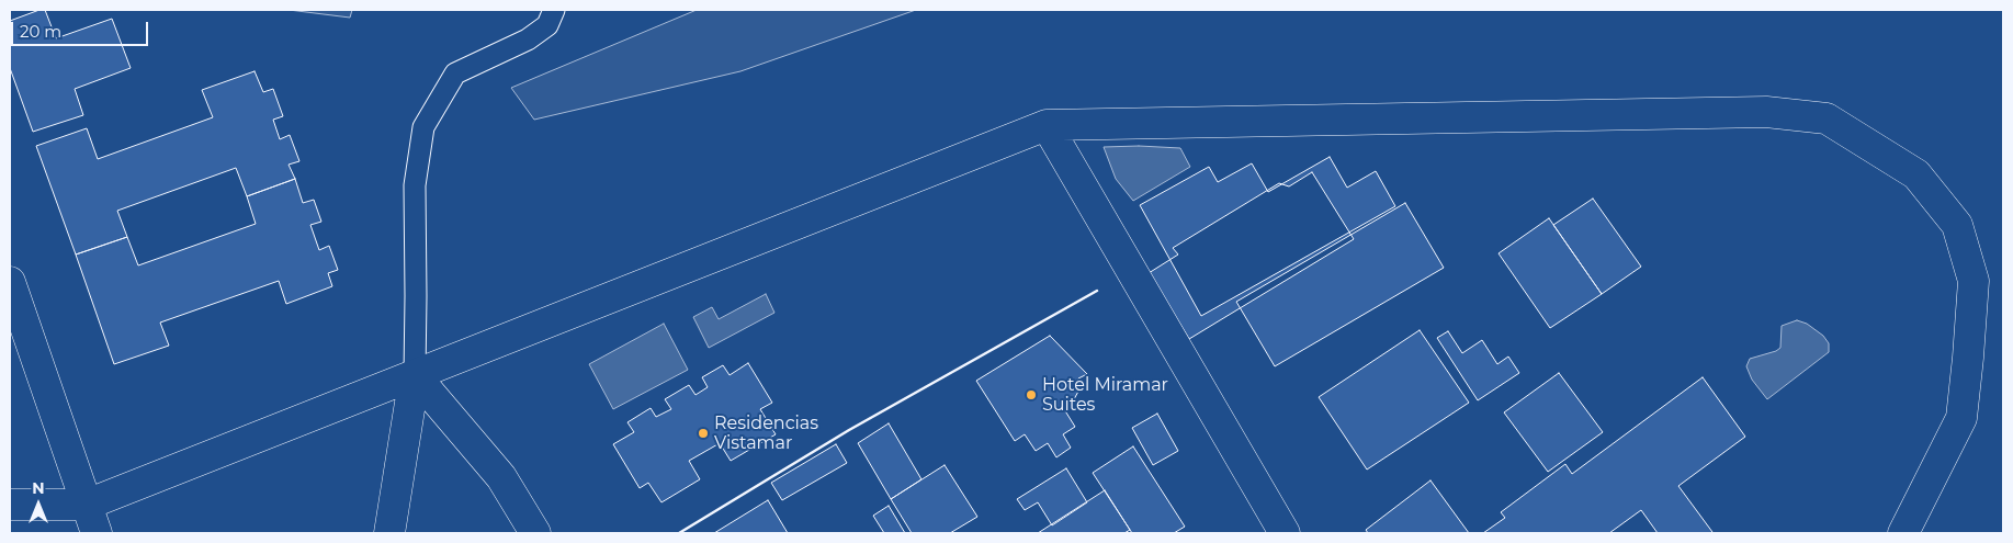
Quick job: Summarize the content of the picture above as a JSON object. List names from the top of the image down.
{
  "places": ["Hotel Miramar Suites", "Residencias Vistamar"],
  "scale_bar": "20 m",
  "north": "top"
}
